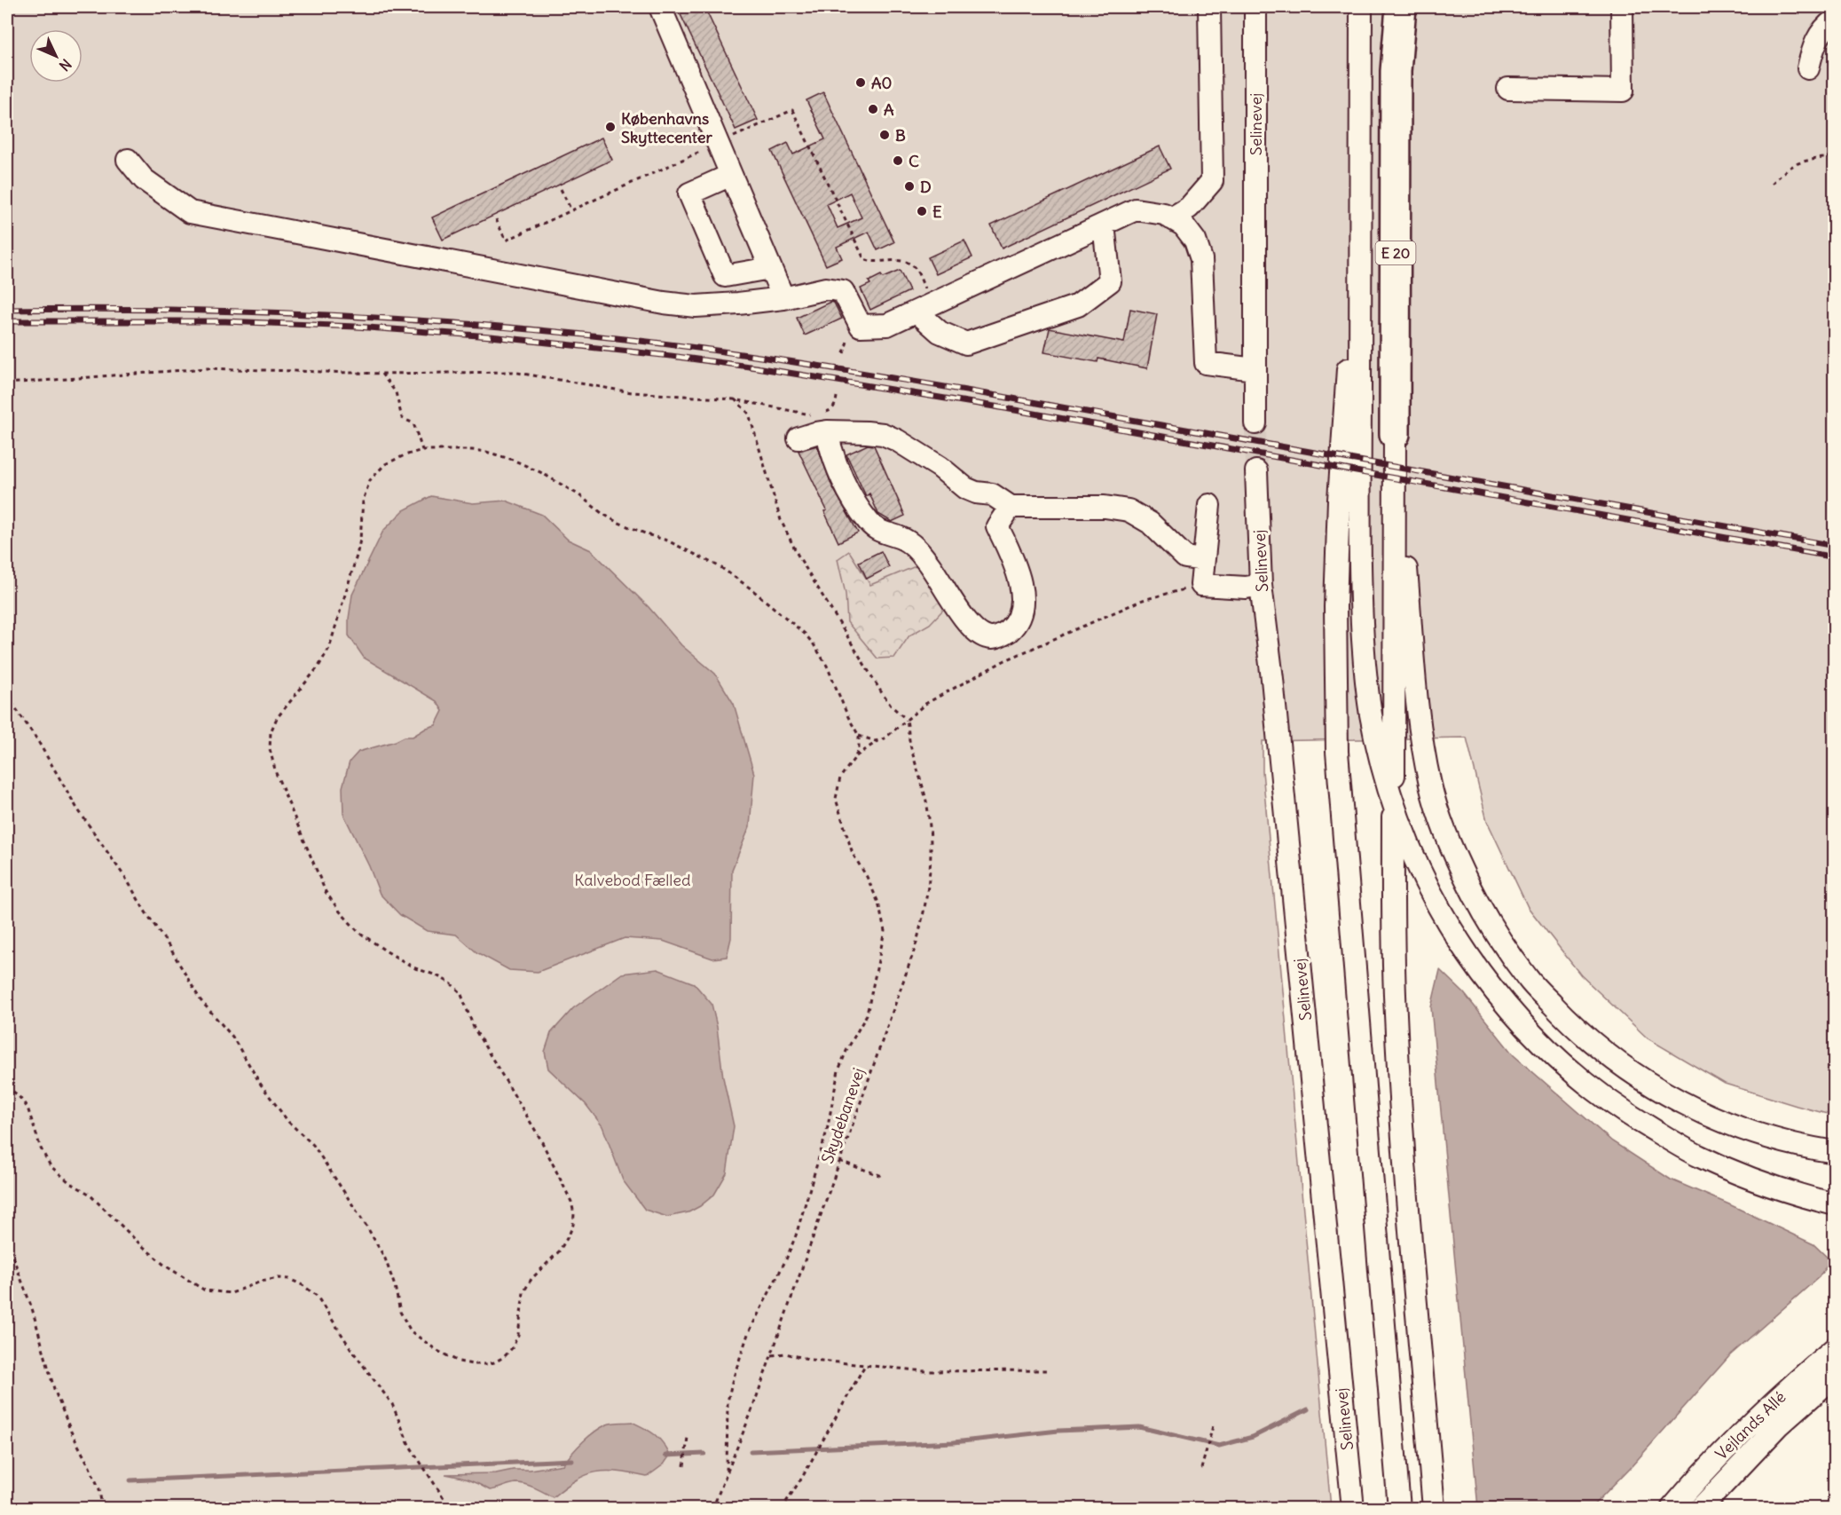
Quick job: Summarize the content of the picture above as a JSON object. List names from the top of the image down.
{
  "streets": {
    "highway": ["E 20"],
    "street": ["Selinevej", "Vejlands Allé"],
    "path": ["Skydebanevej"]
  },
  "parks": ["Kalvebod Fælled"],
  "places": [
    "A0",
    "A",
    "Københavns Skyttecenter",
    "B",
    "C",
    "D",
    "E"
  ],
  "north": "bottom right"
}
